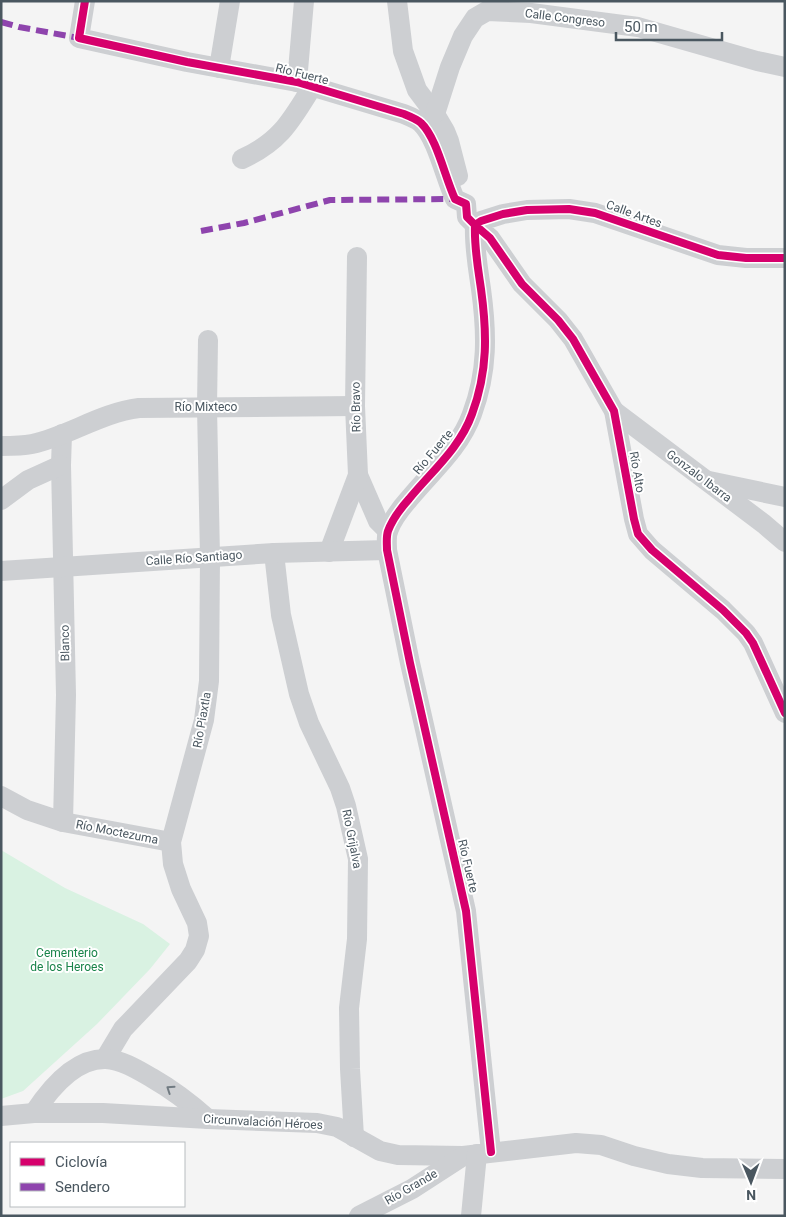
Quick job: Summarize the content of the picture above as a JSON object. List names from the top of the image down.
{
  "streets": {
    "street": [
      "Calle Congreso",
      "Río Fuerte",
      "Calle Artes",
      "Río Mixteco",
      "Río Bravo",
      "Río Alto",
      "Gonzalo Ibarra",
      "Calle Río Santiago",
      "Blanco",
      "Río Piaxtla",
      "Río Moctezuma",
      "Río Grijalva",
      "Circunvalación Héroes",
      "Río Grande"
    ]
  },
  "crossings": [
    ["Río Fuerte", "Calle Artes"],
    ["Río Fuerte", "Río Alto"],
    ["Río Fuerte", "Calle Río Santiago"],
    ["Río Fuerte", "Circunvalación Héroes"],
    ["Río Fuerte", "Río Grande"],
    ["Calle Artes", "Río Alto"],
    ["Río Mixteco", "Río Bravo"],
    ["Río Mixteco", "Blanco"],
    ["Río Mixteco", "Río Piaxtla"],
    ["Río Bravo", "Calle Río Santiago"],
    ["Río Alto", "Gonzalo Ibarra"],
    ["Calle Río Santiago", "Blanco"],
    ["Calle Río Santiago", "Río Piaxtla"],
    ["Calle Río Santiago", "Río Grijalva"],
    ["Blanco", "Río Moctezuma"],
    ["Río Piaxtla", "Río Moctezuma"],
    ["Río Grijalva", "Circunvalación Héroes"],
    ["Circunvalación Héroes", "Río Grande"]
  ],
  "parks": ["Cementerio de los Heroes"],
  "legend": ["Ciclovía", "Sendero"],
  "scale_bar": "50 m",
  "north": "bottom"
}
